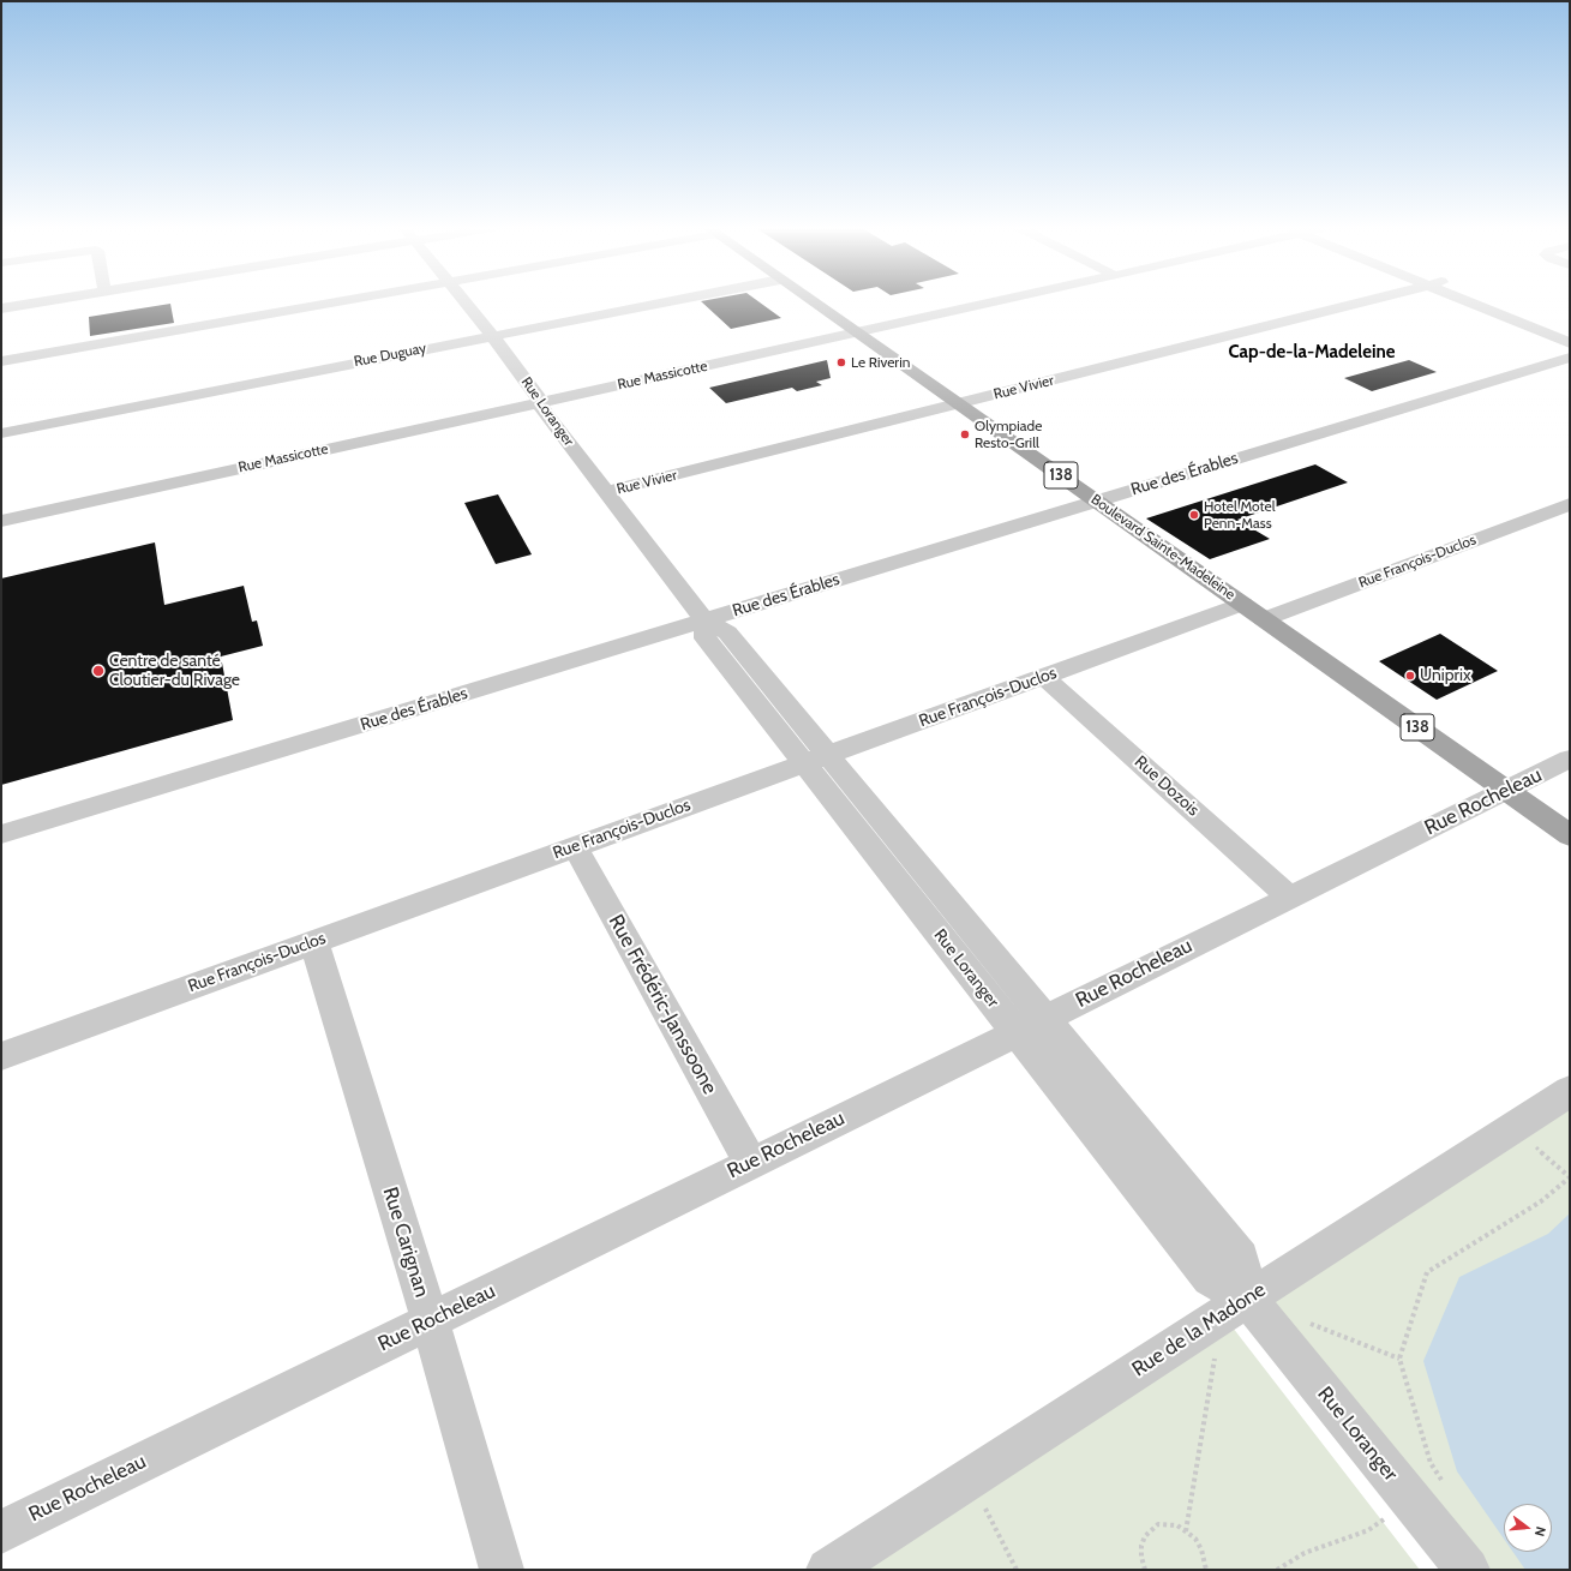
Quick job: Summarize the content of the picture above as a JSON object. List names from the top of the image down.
{
  "streets": {
    "main road": ["138", "Boulevard Sainte-Madeleine"],
    "street": [
      "Rue Duguay",
      "Rue Massicotte",
      "Rue Vivier",
      "Rue Loranger",
      "Rue des Érables",
      "Rue François-Duclos",
      "Rue Dozois",
      "Rue Rocheleau",
      "Rue Frédéric-Janssoone",
      "Rue Carignan",
      "Rue de la Madone"
    ]
  },
  "crossings": [
    ["Rue Duguay", "Rue Loranger"],
    ["Rue Massicotte", "Rue Loranger"],
    ["Rue Massicotte", "Boulevard Sainte-Madeleine"],
    ["Rue Vivier", "Rue Loranger"],
    ["Rue Vivier", "Boulevard Sainte-Madeleine"],
    ["Rue Loranger", "Rue des Érables"],
    ["Rue Loranger", "Rue François-Duclos"],
    ["Rue Loranger", "Rue Rocheleau"],
    ["Rue Loranger", "Rue de la Madone"],
    ["Rue des Érables", "Boulevard Sainte-Madeleine"],
    ["Boulevard Sainte-Madeleine", "Rue François-Duclos"],
    ["Boulevard Sainte-Madeleine", "Rue Rocheleau"],
    ["Rue François-Duclos", "Rue Dozois"],
    ["Rue François-Duclos", "Rue Frédéric-Janssoone"],
    ["Rue François-Duclos", "Rue Carignan"],
    ["Rue Dozois", "Rue Rocheleau"],
    ["Rue Rocheleau", "Rue Frédéric-Janssoone"],
    ["Rue Rocheleau", "Rue Carignan"]
  ],
  "districts": ["Cap-de-la-Madeleine"],
  "places": [
    "Le Riverin",
    "Olympiade Resto-Grill",
    "Hotel Motel Penn-Mass",
    "Centre de santé Cloutier-du Rivage",
    "Uniprix"
  ],
  "north": "right"
}
